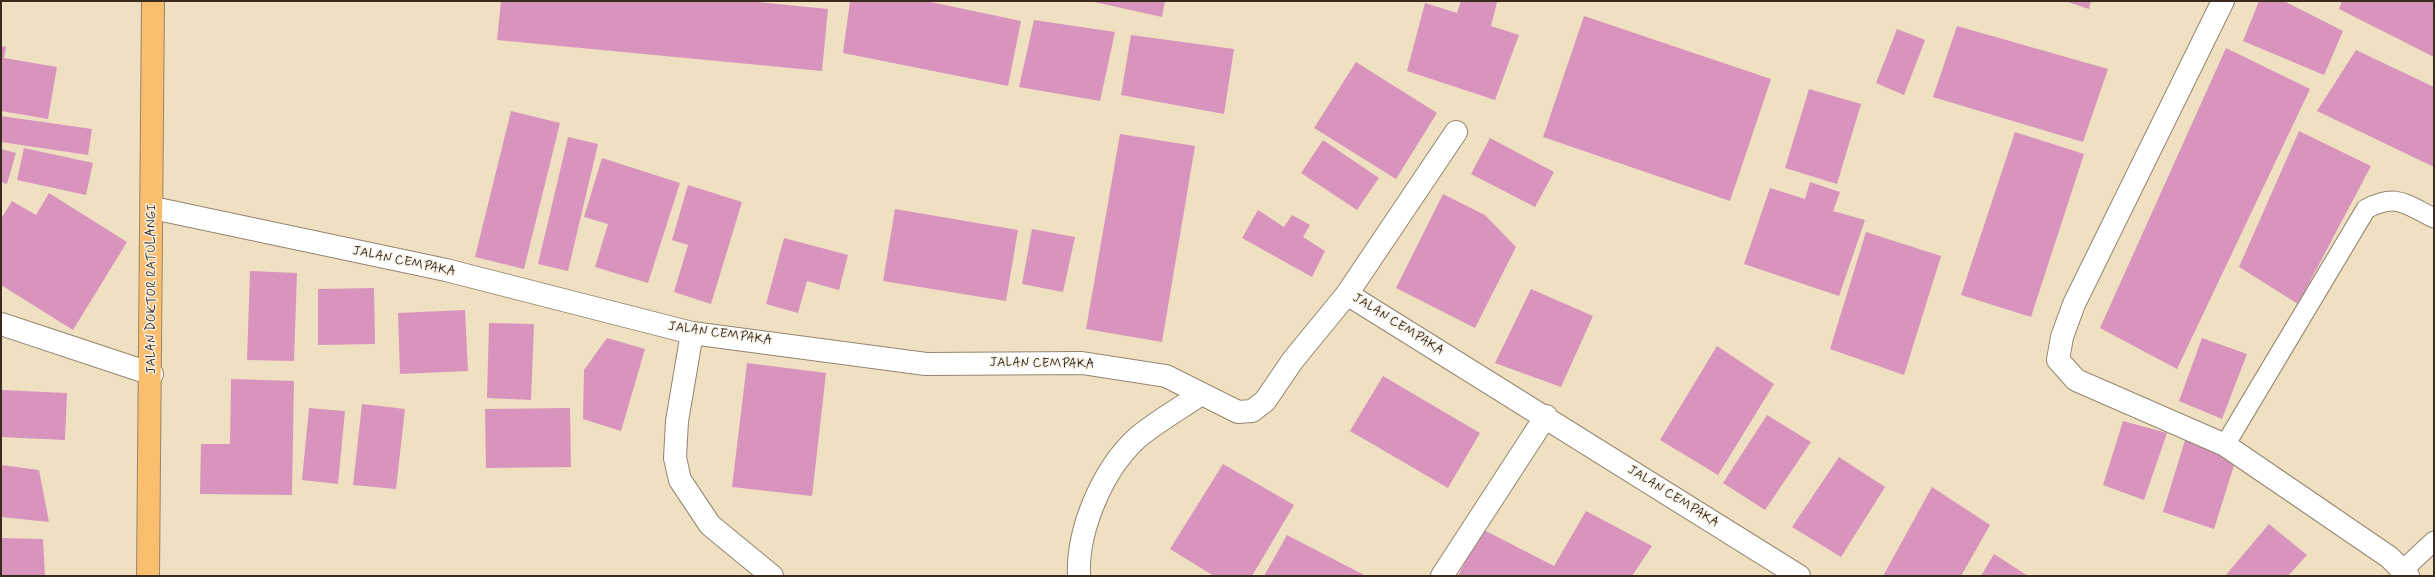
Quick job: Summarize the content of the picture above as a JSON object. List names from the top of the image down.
{
  "streets": {
    "highway": ["JALAN DOKTOR RATULANGI"],
    "street": ["JALAN CEMPAKA"]
  },
  "crossings": [
    ["JALAN CEMPAKA", "JALAN DOKTOR RATULANGI"]
  ]
}
